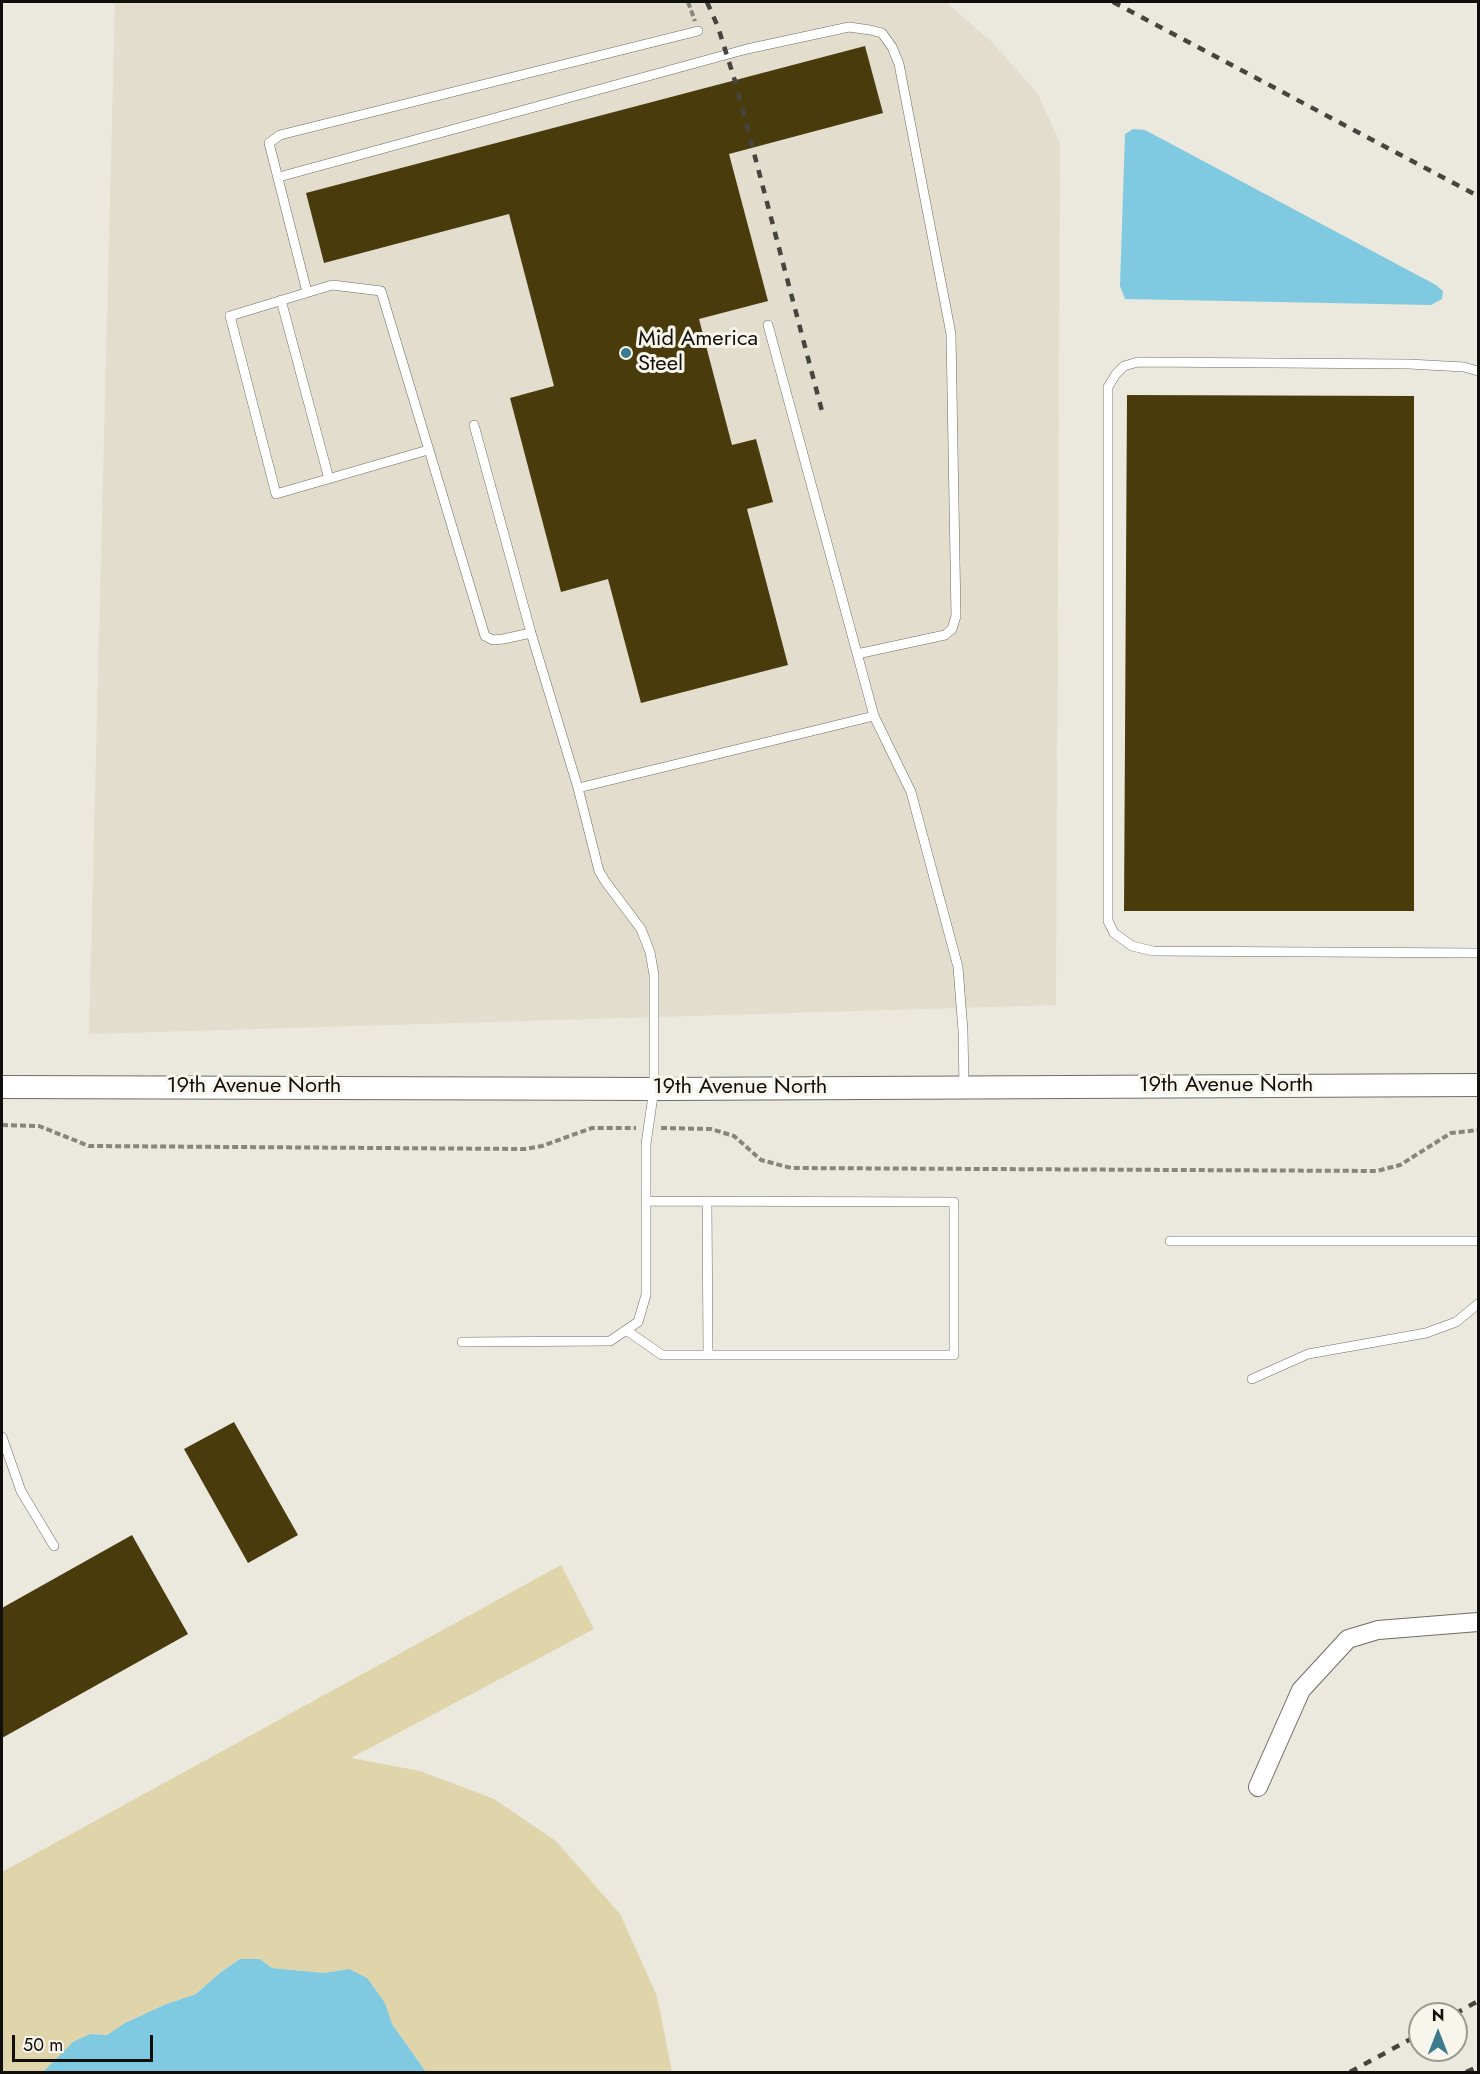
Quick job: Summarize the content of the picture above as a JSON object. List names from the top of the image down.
{
  "streets": {
    "street": ["19th Avenue North"]
  },
  "places": ["Mid America Steel"],
  "scale_bar": "50 m",
  "north": "top"
}
